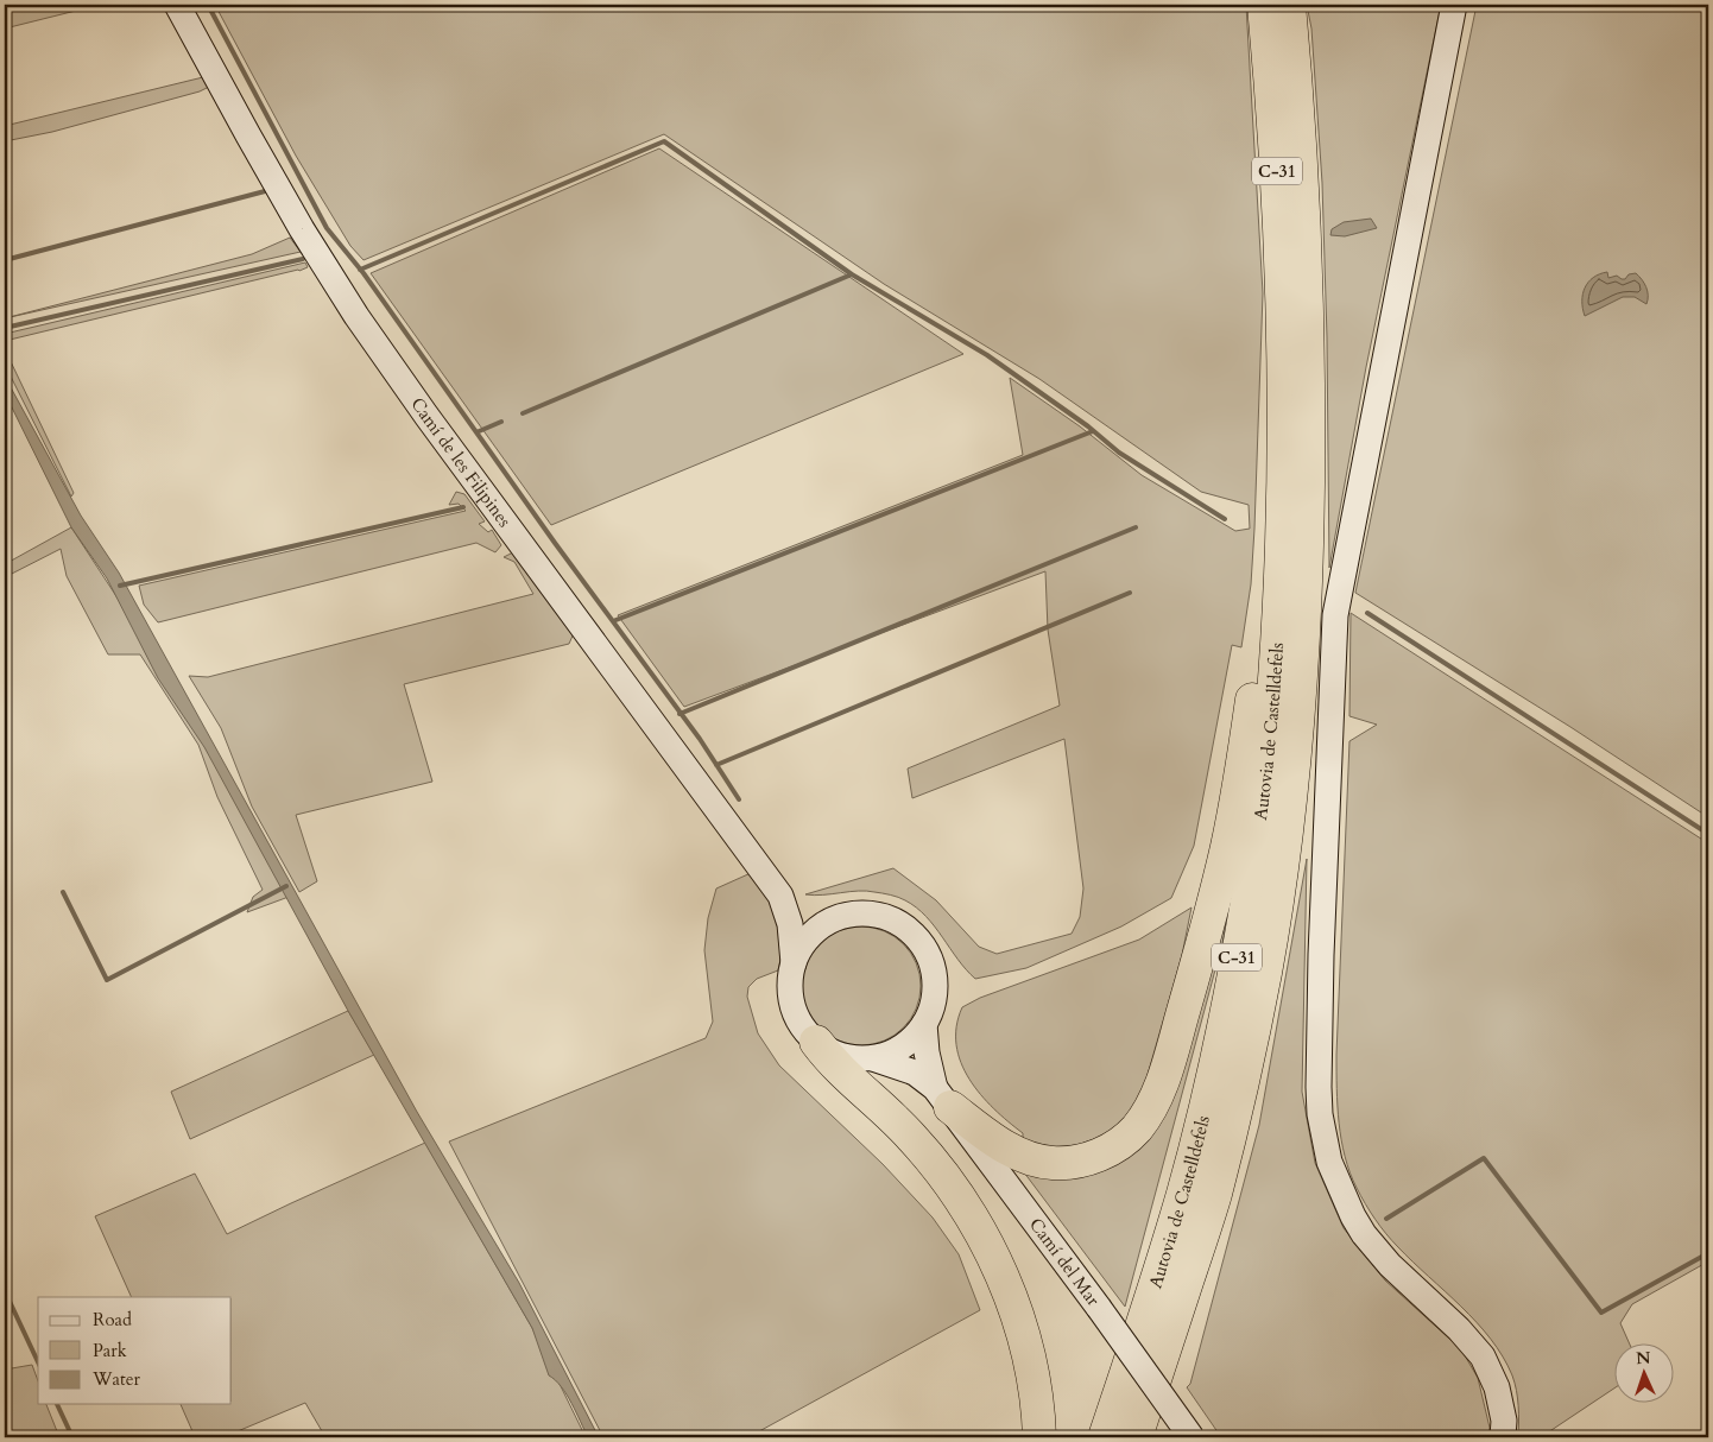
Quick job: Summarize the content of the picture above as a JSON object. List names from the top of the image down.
{
  "streets": {
    "highway": ["C-31", "Autovia de Castelldefels"],
    "main road": ["Camí de les Filipines", "Camí del Mar"]
  },
  "legend": ["Road", "Park", "Water"],
  "north": "top"
}
